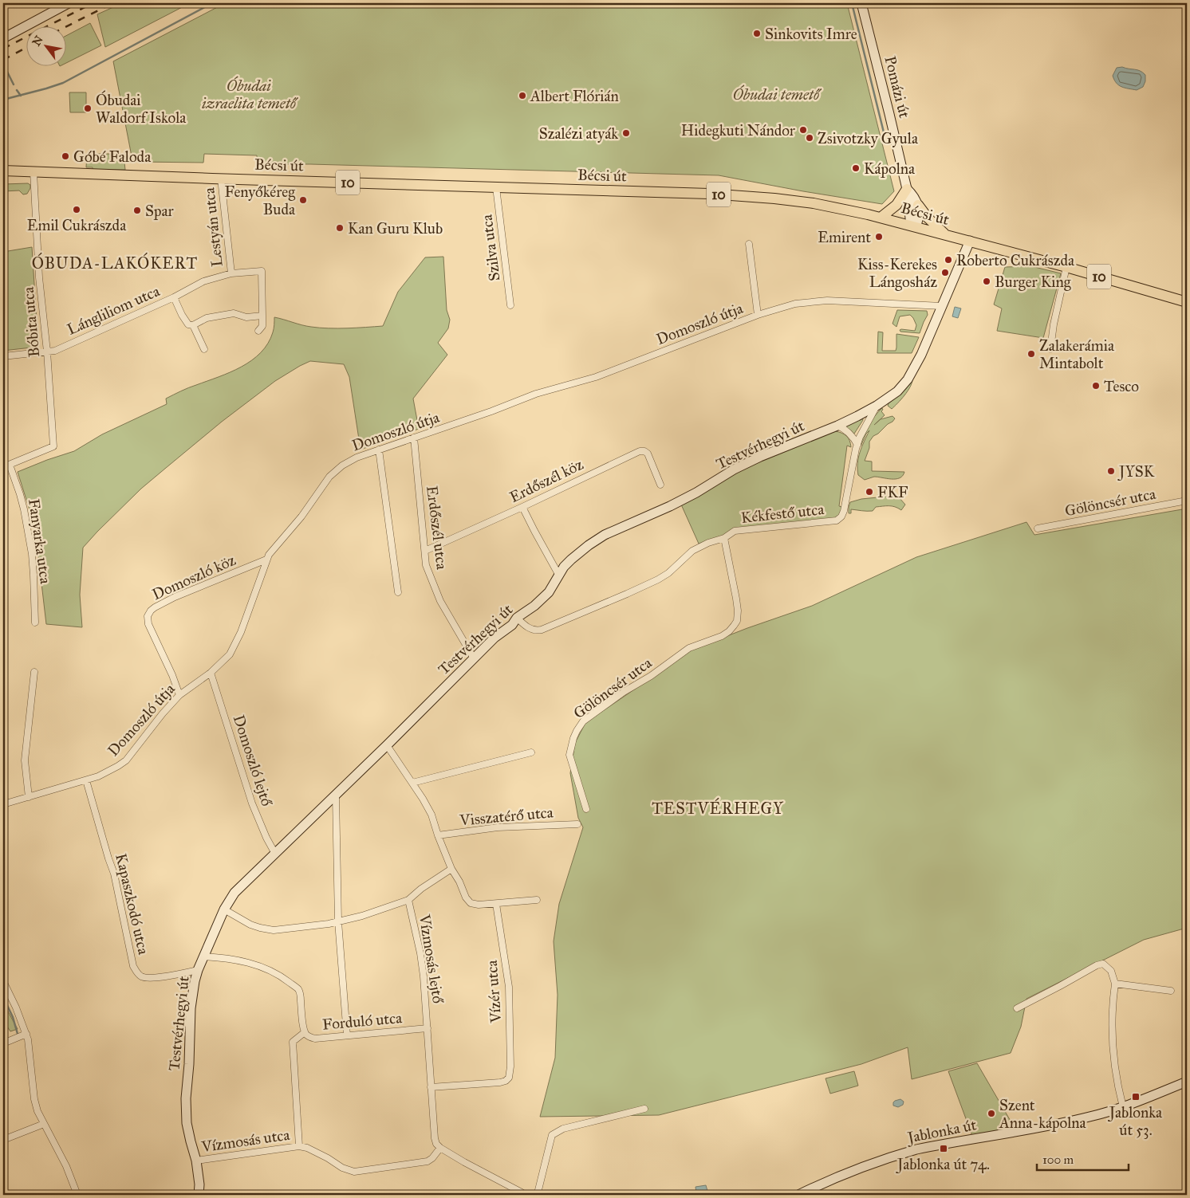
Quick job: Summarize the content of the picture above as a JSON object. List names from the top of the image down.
{
  "streets": {
    "main road": ["Bécsi út", "10"],
    "street": [
      "Pomázi út",
      "Lestyán utca",
      "Szilva utca",
      "Lángliliom utca",
      "Bóbita utca",
      "Domoszló útja",
      "Testvérhegyi út",
      "Erdőszél köz",
      "Gölöncsér utca",
      "Kékfestő utca",
      "Erdőszél utca",
      "Fanyarka utca",
      "Domoszló köz",
      "Domoszló lejtő",
      "Visszatérő utca",
      "Kapaszkodó utca",
      "Vízmosás lejtő",
      "Vízér utca",
      "Forduló utca",
      "Jablonka út",
      "Vízmosás utca"
    ]
  },
  "crossings": [
    ["Pomázi út", "Bécsi út"],
    ["Bécsi út", "Lestyán utca"],
    ["Bécsi út", "Szilva utca"],
    ["Bécsi út", "Bóbita utca"],
    ["Bécsi út", "Testvérhegyi út"],
    ["Lestyán utca", "Lángliliom utca"],
    ["Lángliliom utca", "Bóbita utca"],
    ["Bóbita utca", "Fanyarka utca"],
    ["Domoszló útja", "Testvérhegyi út"],
    ["Domoszló útja", "Erdőszél utca"],
    ["Domoszló útja", "Domoszló köz"],
    ["Domoszló útja", "Domoszló lejtő"],
    ["Domoszló útja", "Kapaszkodó utca"],
    ["Testvérhegyi út", "Kékfestő utca"],
    ["Testvérhegyi út", "Erdőszél utca"],
    ["Testvérhegyi út", "Domoszló lejtő"],
    ["Testvérhegyi út", "Kapaszkodó utca"],
    ["Testvérhegyi út", "Vízmosás lejtő"],
    ["Testvérhegyi út", "Forduló utca"],
    ["Testvérhegyi út", "Vízmosás utca"],
    ["Erdőszél köz", "Erdőszél utca"],
    ["Gölöncsér utca", "Kékfestő utca"],
    ["Vízmosás lejtő", "Vízér utca"],
    ["Vízmosás lejtő", "Forduló utca"],
    ["Vízmosás lejtő", "Vízmosás utca"],
    ["Forduló utca", "Vízmosás utca"]
  ],
  "districts": ["ÓBUDA-LAKÓKERT", "TESTVÉRHEGY"],
  "parks": ["Óbudai izraelita temető", "Óbudai temető"],
  "places": {
    "other": [
      "Sinkovits Imre",
      "Albert Flórián",
      "Óbudai Waldorf Iskola",
      "Hidegkuti Nándor",
      "Szalézi atyák",
      "Zsivotzky Gyula",
      "Góbé Faloda",
      "Kápolna",
      "Fenyőkéreg Buda",
      "Emil Cukrászda",
      "Spar",
      "Kan Guru Klub",
      "Emirent",
      "Roberto Cukrászda",
      "Kiss-Kerekes Lángosház",
      "Burger King",
      "Zalakerámia Mintabolt",
      "Tesco",
      "JYSK",
      "FKF",
      "Szent Anna-kápolna"
    ],
    "transit": ["Jablonka út 53.", "Jablonka út 74."]
  },
  "scale_bar": "100 m",
  "north": "top left"
}
